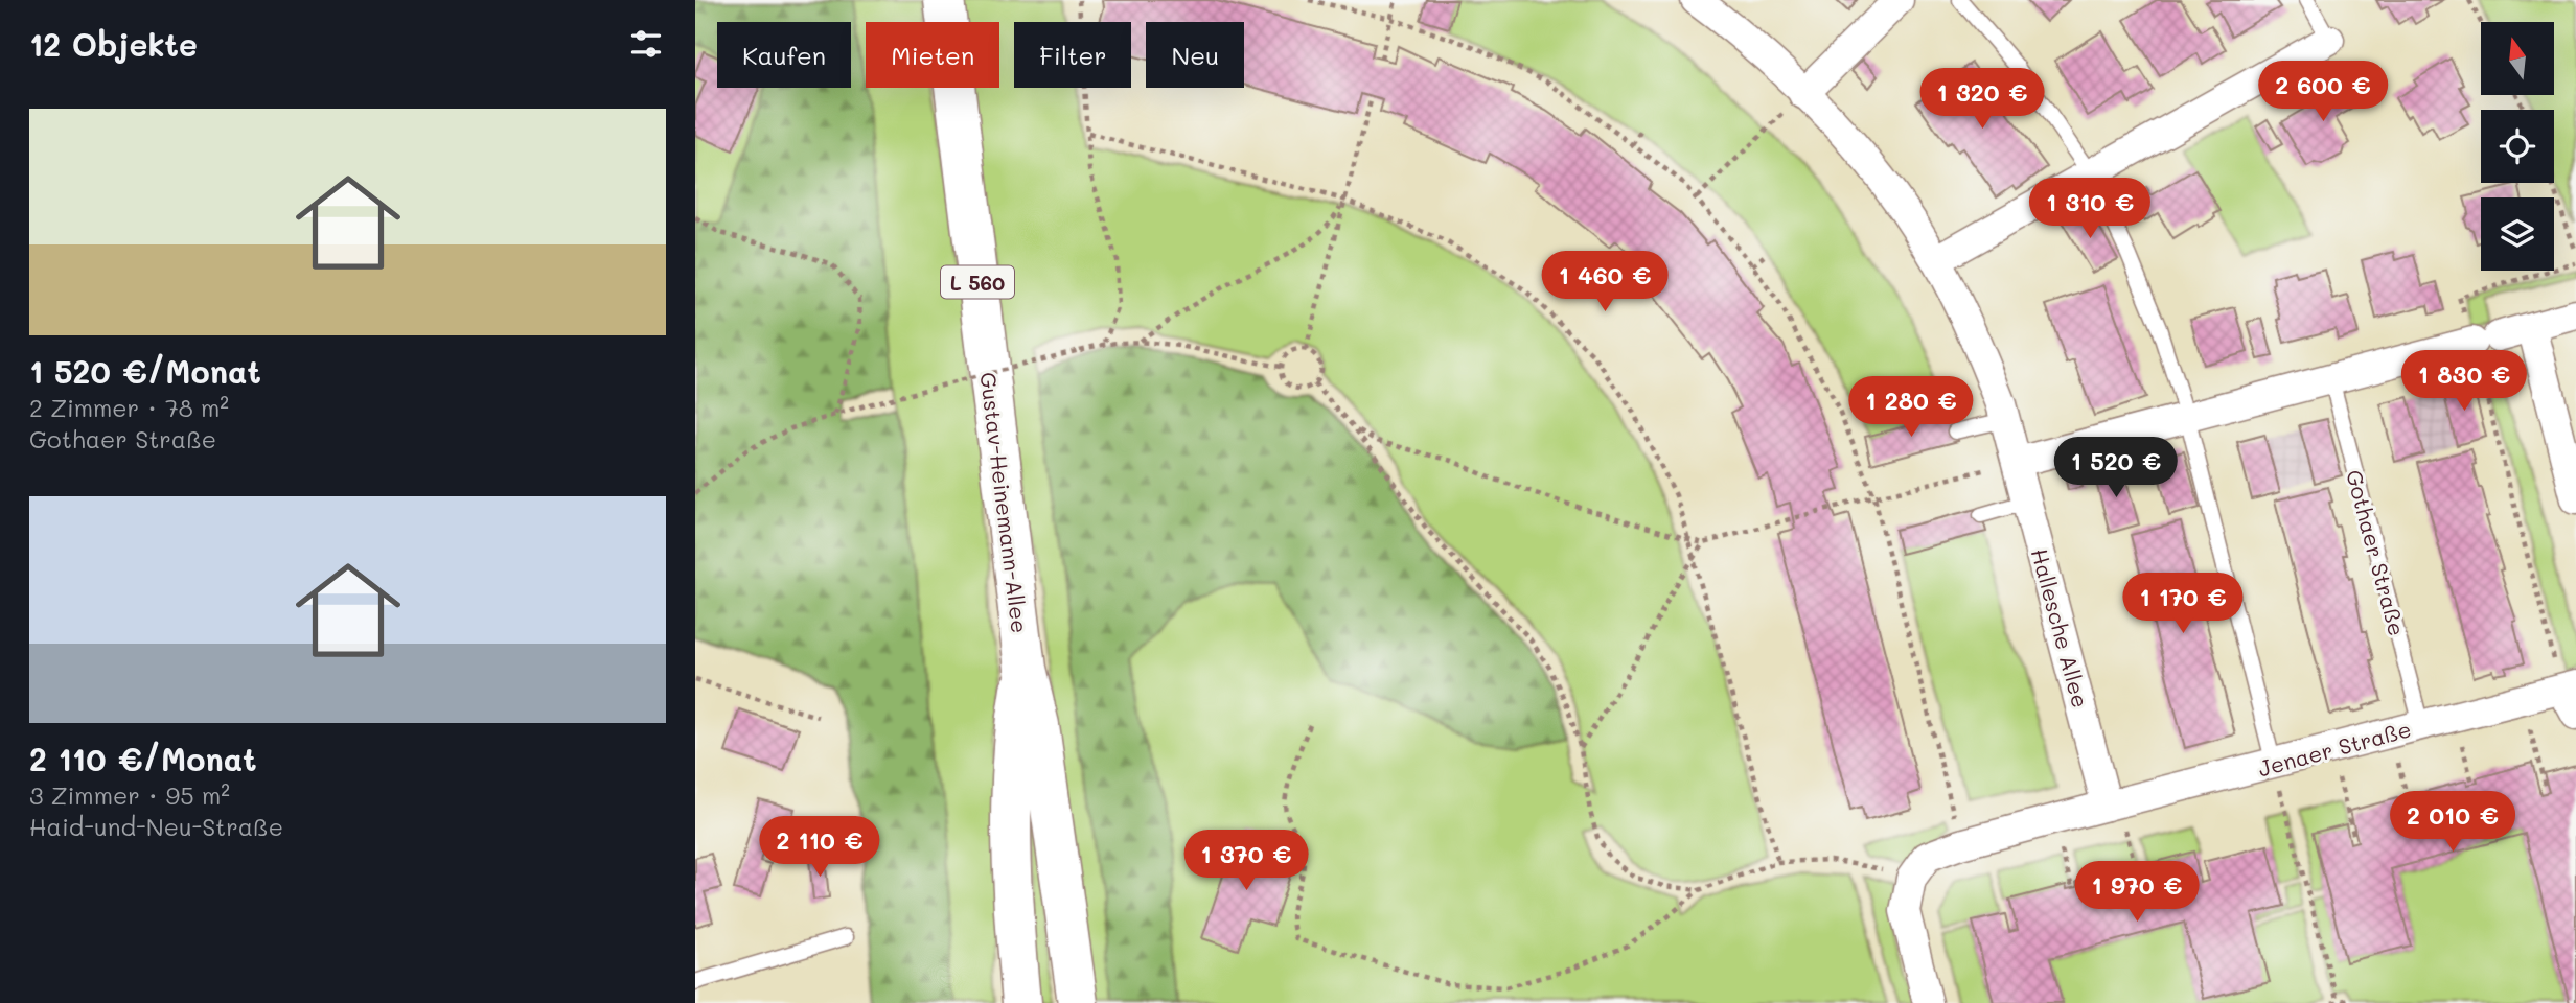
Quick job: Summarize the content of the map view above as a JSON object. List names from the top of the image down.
{
  "streets": {
    "main road": ["L 560", "Gustav-Heinemann-Allee"],
    "street": ["Hallesche Allee", "Jenaer Straße"],
    "lane": ["Gothaer Straße"]
  },
  "crossings": [
    ["L 560", "Gustav-Heinemann-Allee"],
    ["Gothaer Straße", "Jenaer Straße"],
    ["Hallesche Allee", "Jenaer Straße"]
  ],
  "north": "top",
  "page": {
    "heading": "12 Objekte",
    "chip": [
      "Kaufen",
      "Mieten",
      "Filter",
      "Neu"
    ],
    "price": [
      "2 600 €",
      "1 320 €",
      "1 310 €",
      "1 460 €",
      "1 830 €",
      "1 280 €",
      "1 520 €",
      "1 170 €",
      "2 010 €",
      "2 110 €",
      "1 370 €",
      "1 970 €"
    ],
    "list": [
      {
        "name": "1 520 €/Monat",
        "note": "2 Zimmer · 78 m² · Gothaer Straße"
      },
      {
        "name": "2 110 €/Monat",
        "note": "3 Zimmer · 95 m² · Haid-und-Neu-Straße"
      }
    ]
  }
}
